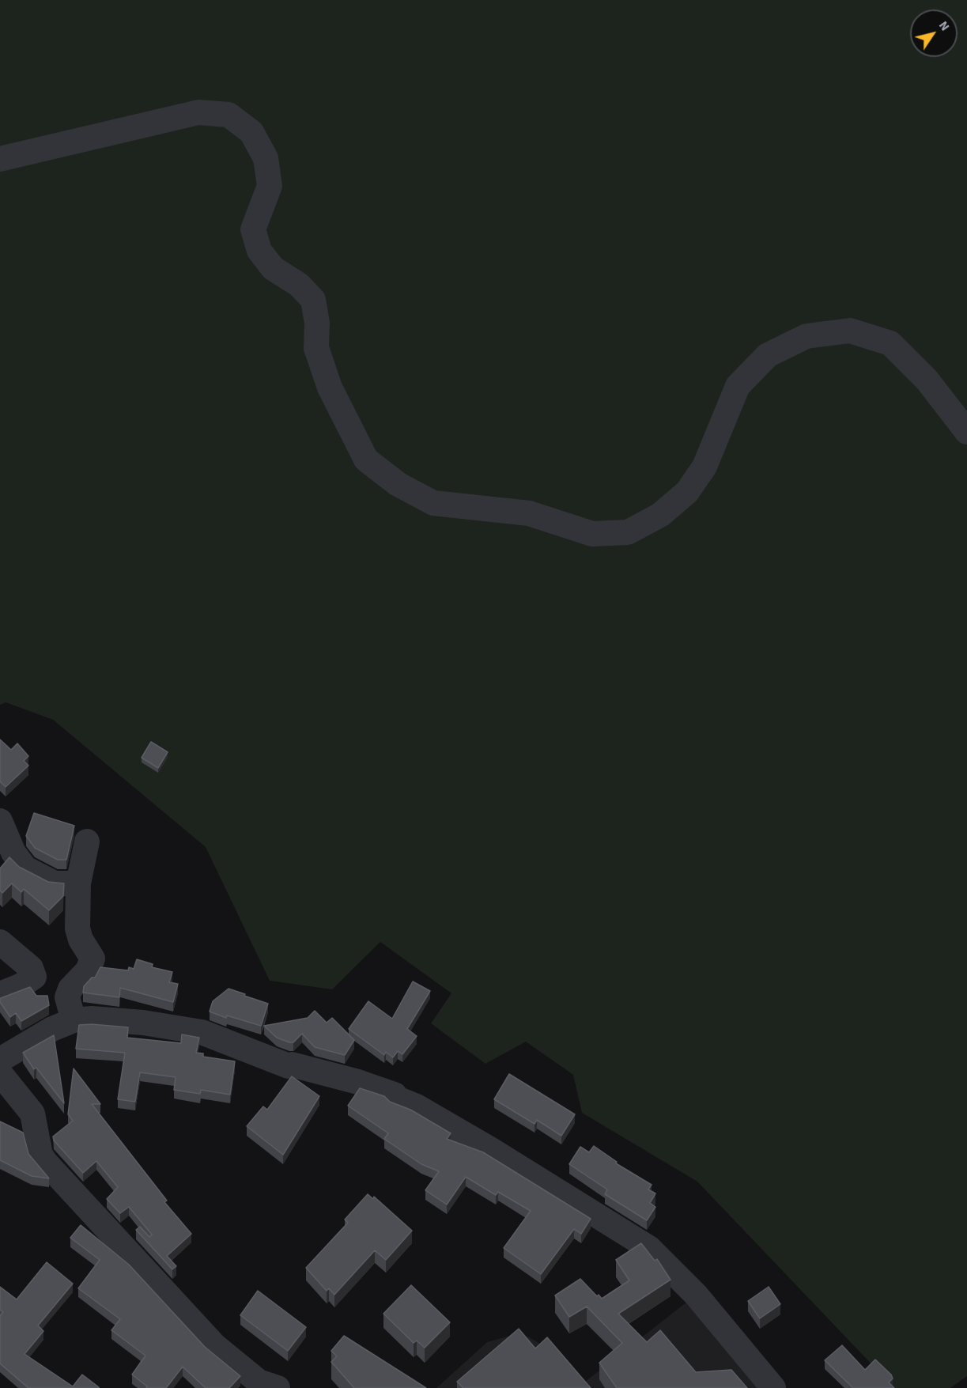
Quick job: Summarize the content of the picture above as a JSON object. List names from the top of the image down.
{
  "north": "top right"
}
